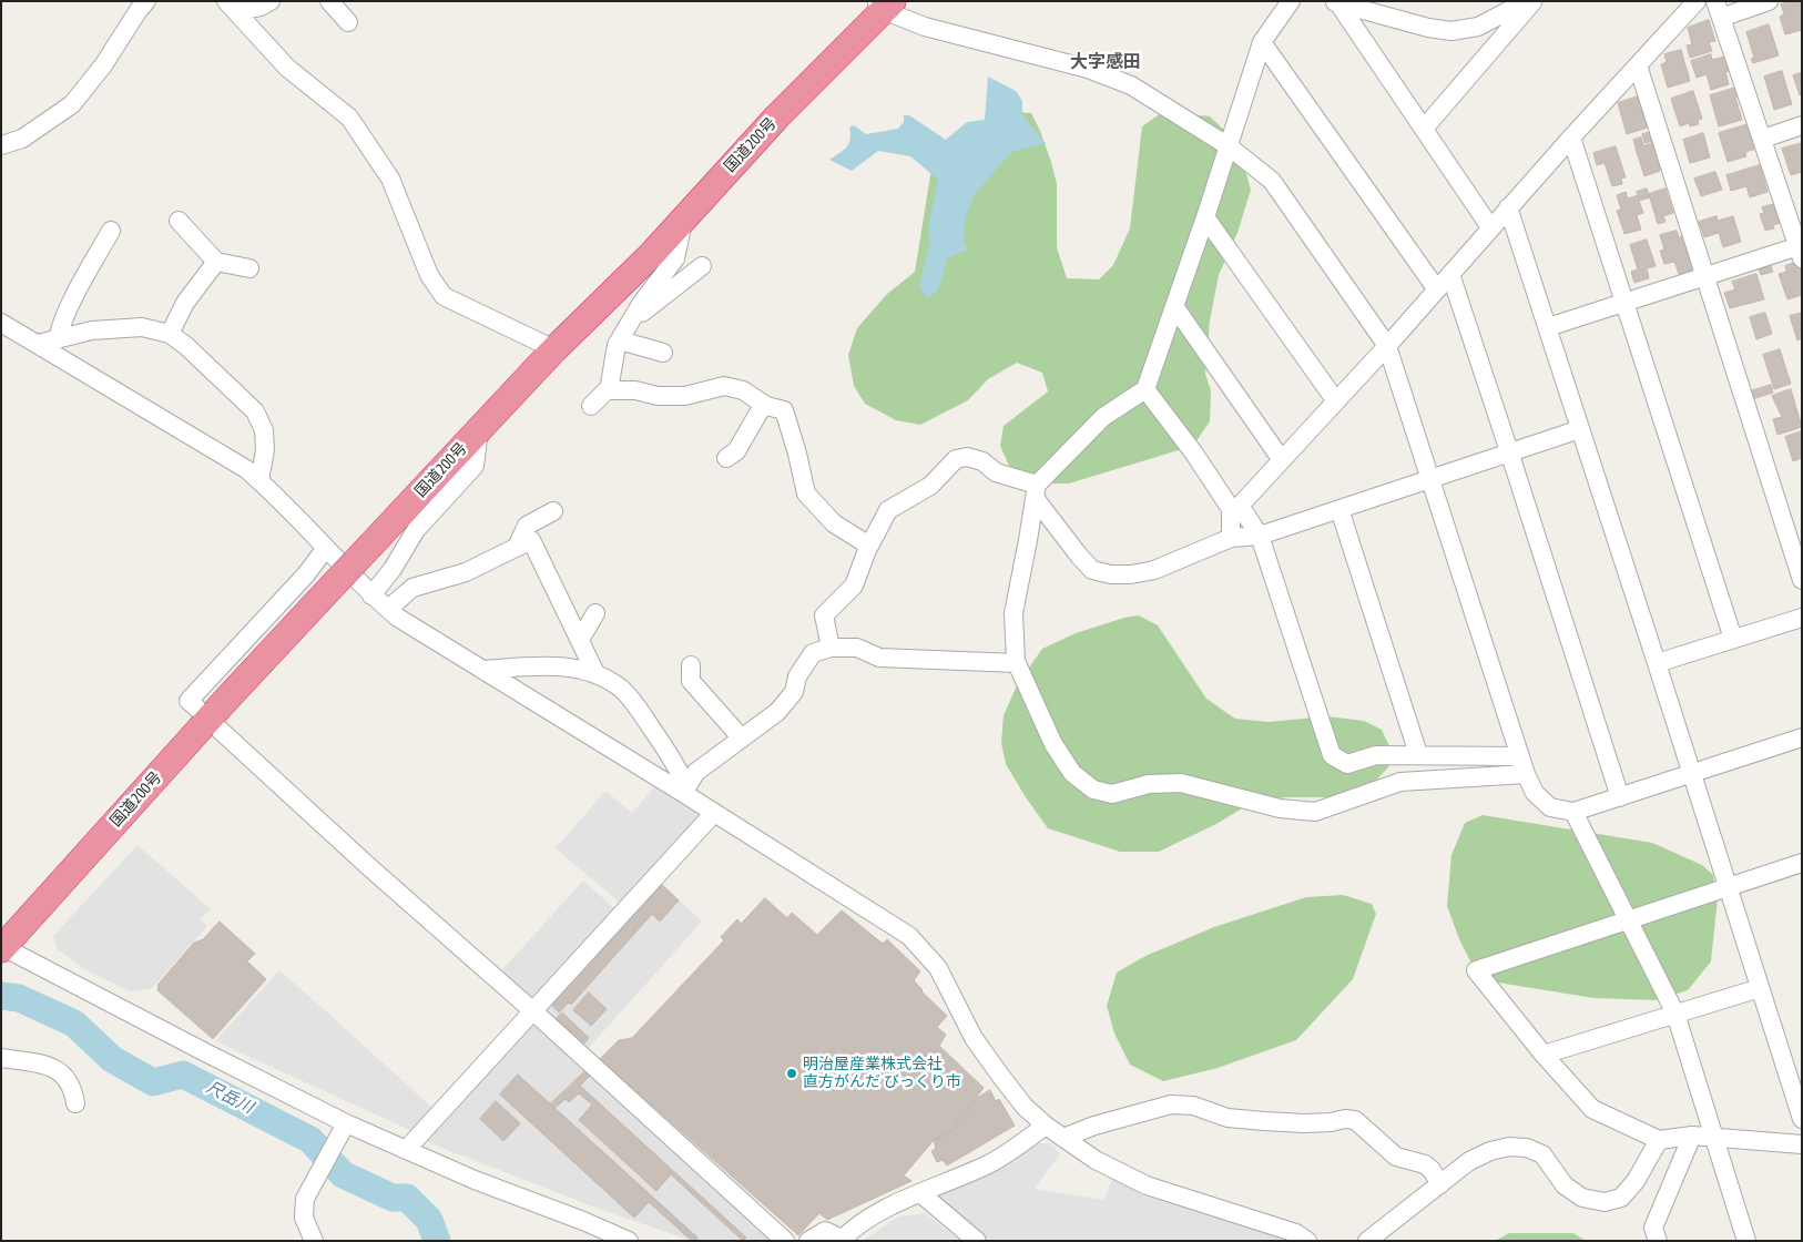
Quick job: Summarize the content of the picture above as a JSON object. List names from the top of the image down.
{
  "streets": {
    "highway": ["国道200号"]
  },
  "districts": ["大字感田"],
  "water": ["尺岳川"],
  "places": ["明治屋産業株式会社 直方がんだ びっくり市"]
}
